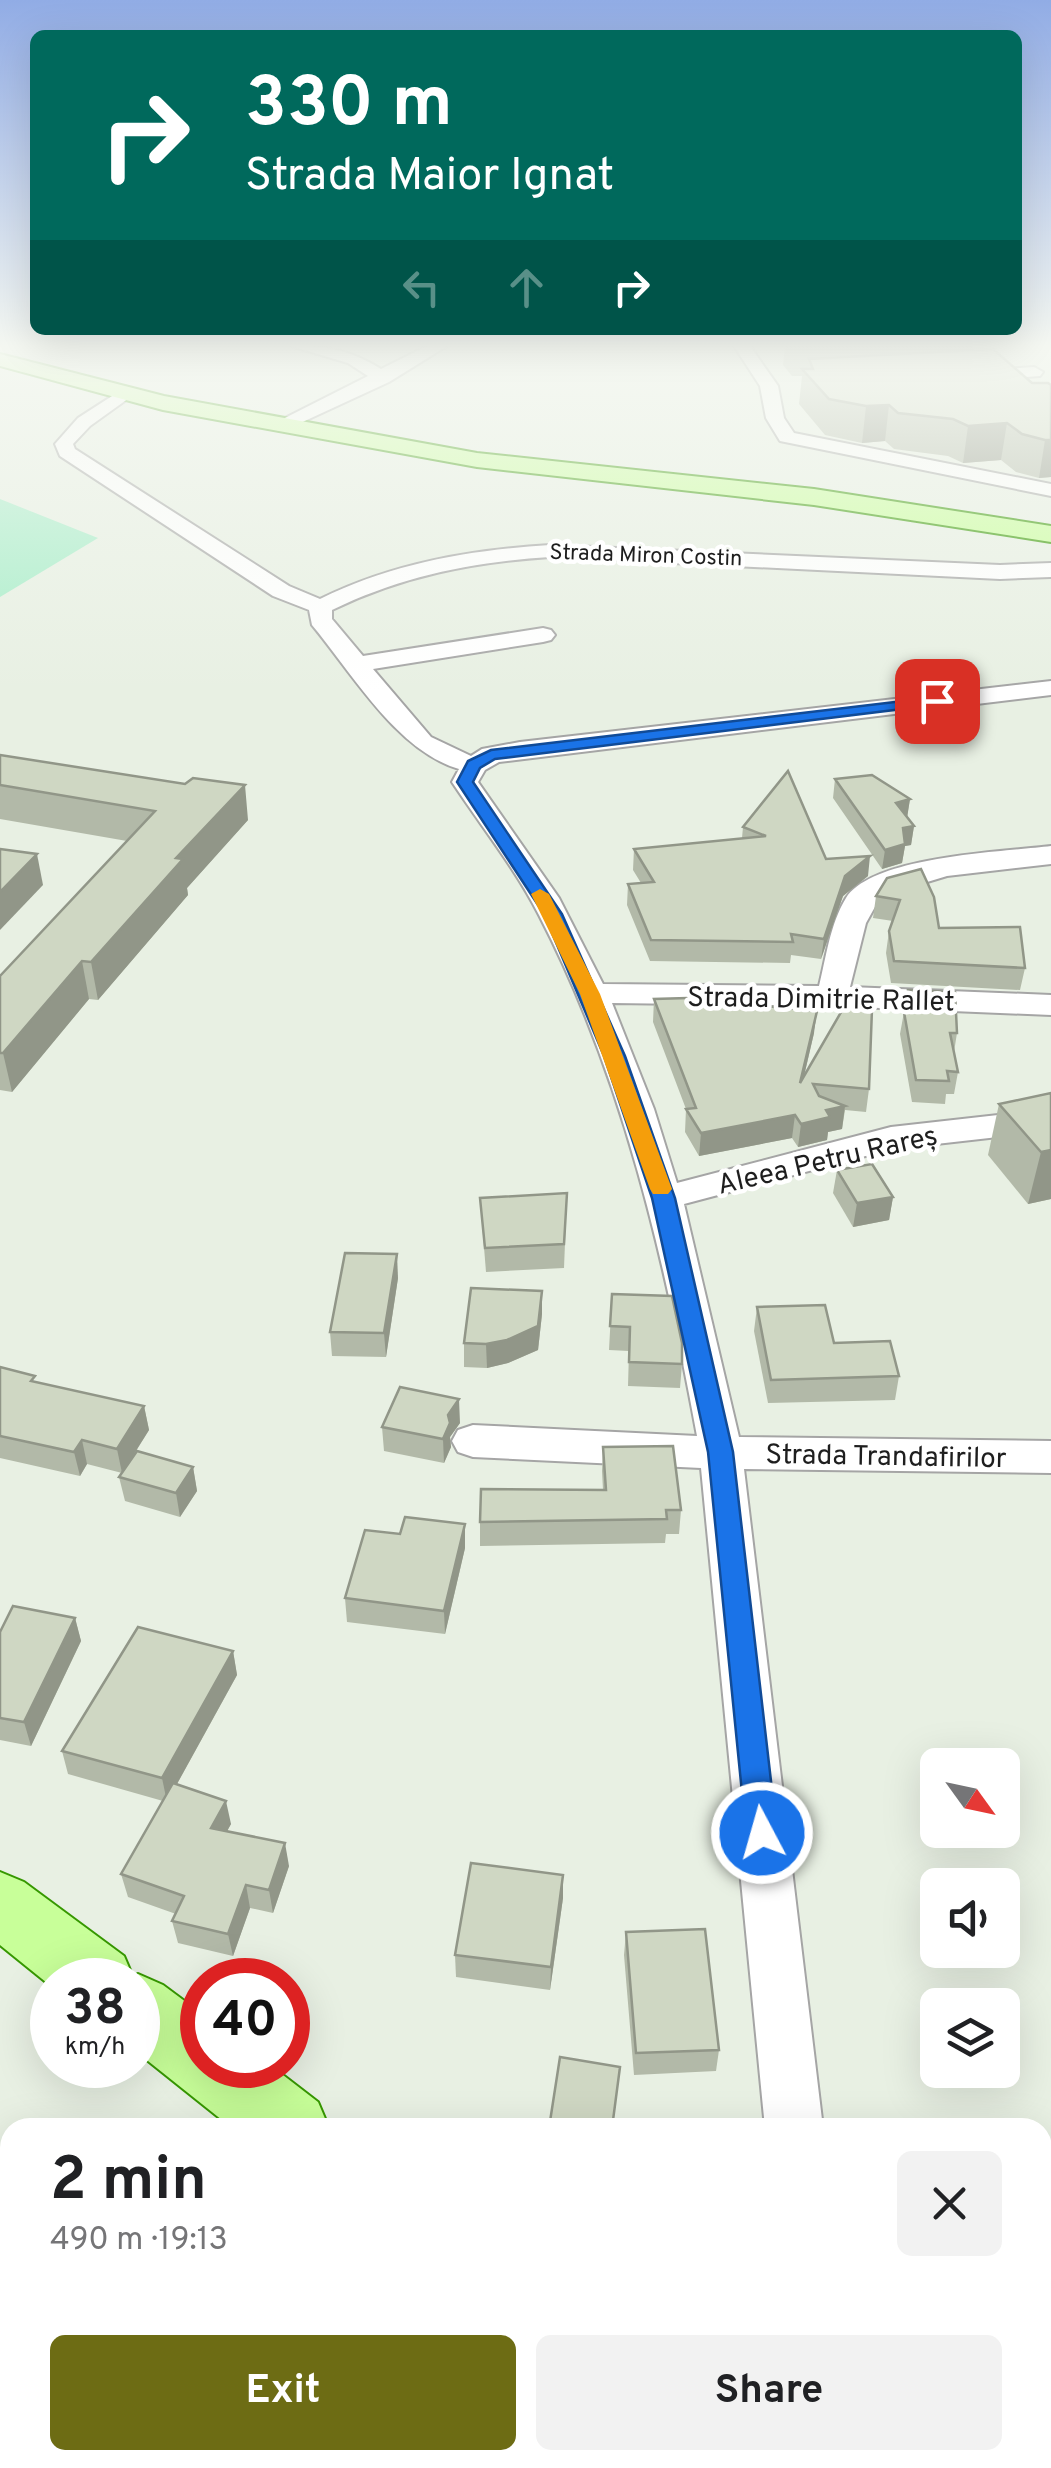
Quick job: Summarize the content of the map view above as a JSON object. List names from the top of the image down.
{
  "streets": {
    "street": [
      "Strada Miron Costin",
      "Strada Dimitrie Rallet",
      "Aleea Petru Rareș",
      "Strada Trandafirilor"
    ]
  },
  "north": "bottom right",
  "page": {
    "turn": ["330 m", "Strada Maior Ignat"],
    "speed": "38 km/h",
    "limit": "40",
    "heading": ["2 min", "490 m · 19:13"],
    "buttons": ["Exit", "Share"]
  }
}
